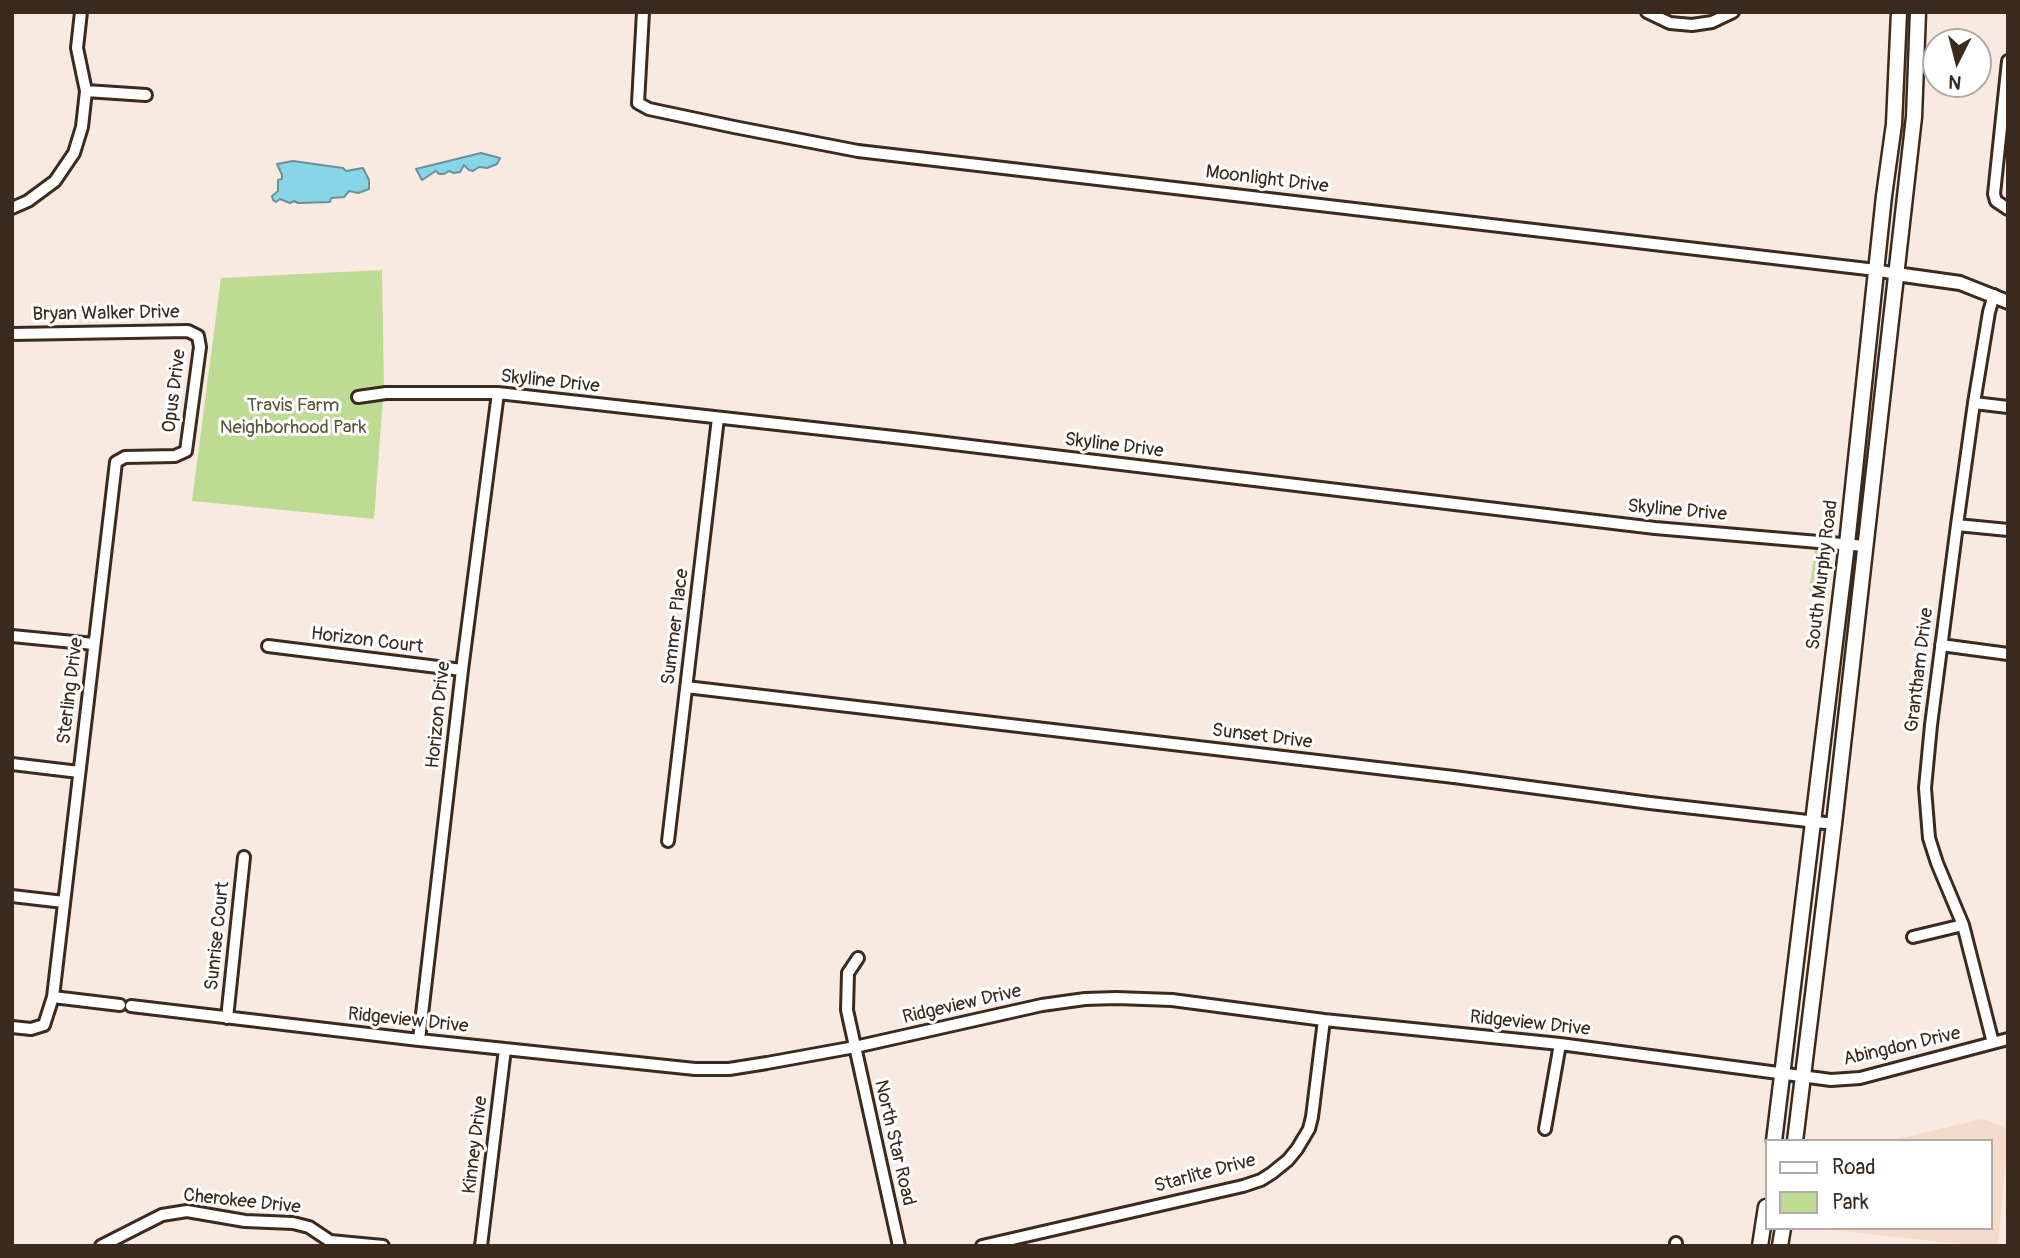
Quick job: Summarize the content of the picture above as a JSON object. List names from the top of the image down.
{
  "streets": {
    "main road": ["South Murphy Road"],
    "street": [
      "Moonlight Drive",
      "Bryan Walker Drive",
      "Skyline Drive",
      "Opus Drive",
      "Summer Place",
      "Horizon Court",
      "Grantham Drive",
      "Sterling Drive",
      "Horizon Drive",
      "Sunset Drive",
      "Sunrise Court",
      "Ridgeview Drive",
      "Abingdon Drive",
      "North Star Road",
      "Kinney Drive",
      "Starlite Drive",
      "Cherokee Drive"
    ]
  },
  "crossings": [
    ["Moonlight Drive", "South Murphy Road"],
    ["Bryan Walker Drive", "Opus Drive"],
    ["Skyline Drive", "South Murphy Road"],
    ["Skyline Drive", "Summer Place"],
    ["Skyline Drive", "Horizon Drive"],
    ["Opus Drive", "Sterling Drive"],
    ["South Murphy Road", "Sunset Drive"],
    ["South Murphy Road", "Ridgeview Drive"],
    ["South Murphy Road", "Abingdon Drive"],
    ["Summer Place", "Sunset Drive"],
    ["Horizon Court", "Horizon Drive"],
    ["Grantham Drive", "Abingdon Drive"],
    ["Sterling Drive", "Ridgeview Drive"],
    ["Horizon Drive", "Ridgeview Drive"],
    ["Sunrise Court", "Ridgeview Drive"],
    ["Ridgeview Drive", "Abingdon Drive"],
    ["Ridgeview Drive", "North Star Road"],
    ["Ridgeview Drive", "Kinney Drive"],
    ["Ridgeview Drive", "Starlite Drive"]
  ],
  "parks": ["Travis Farm Neighborhood Park"],
  "legend": ["Road", "Park"],
  "north": "bottom"
}
